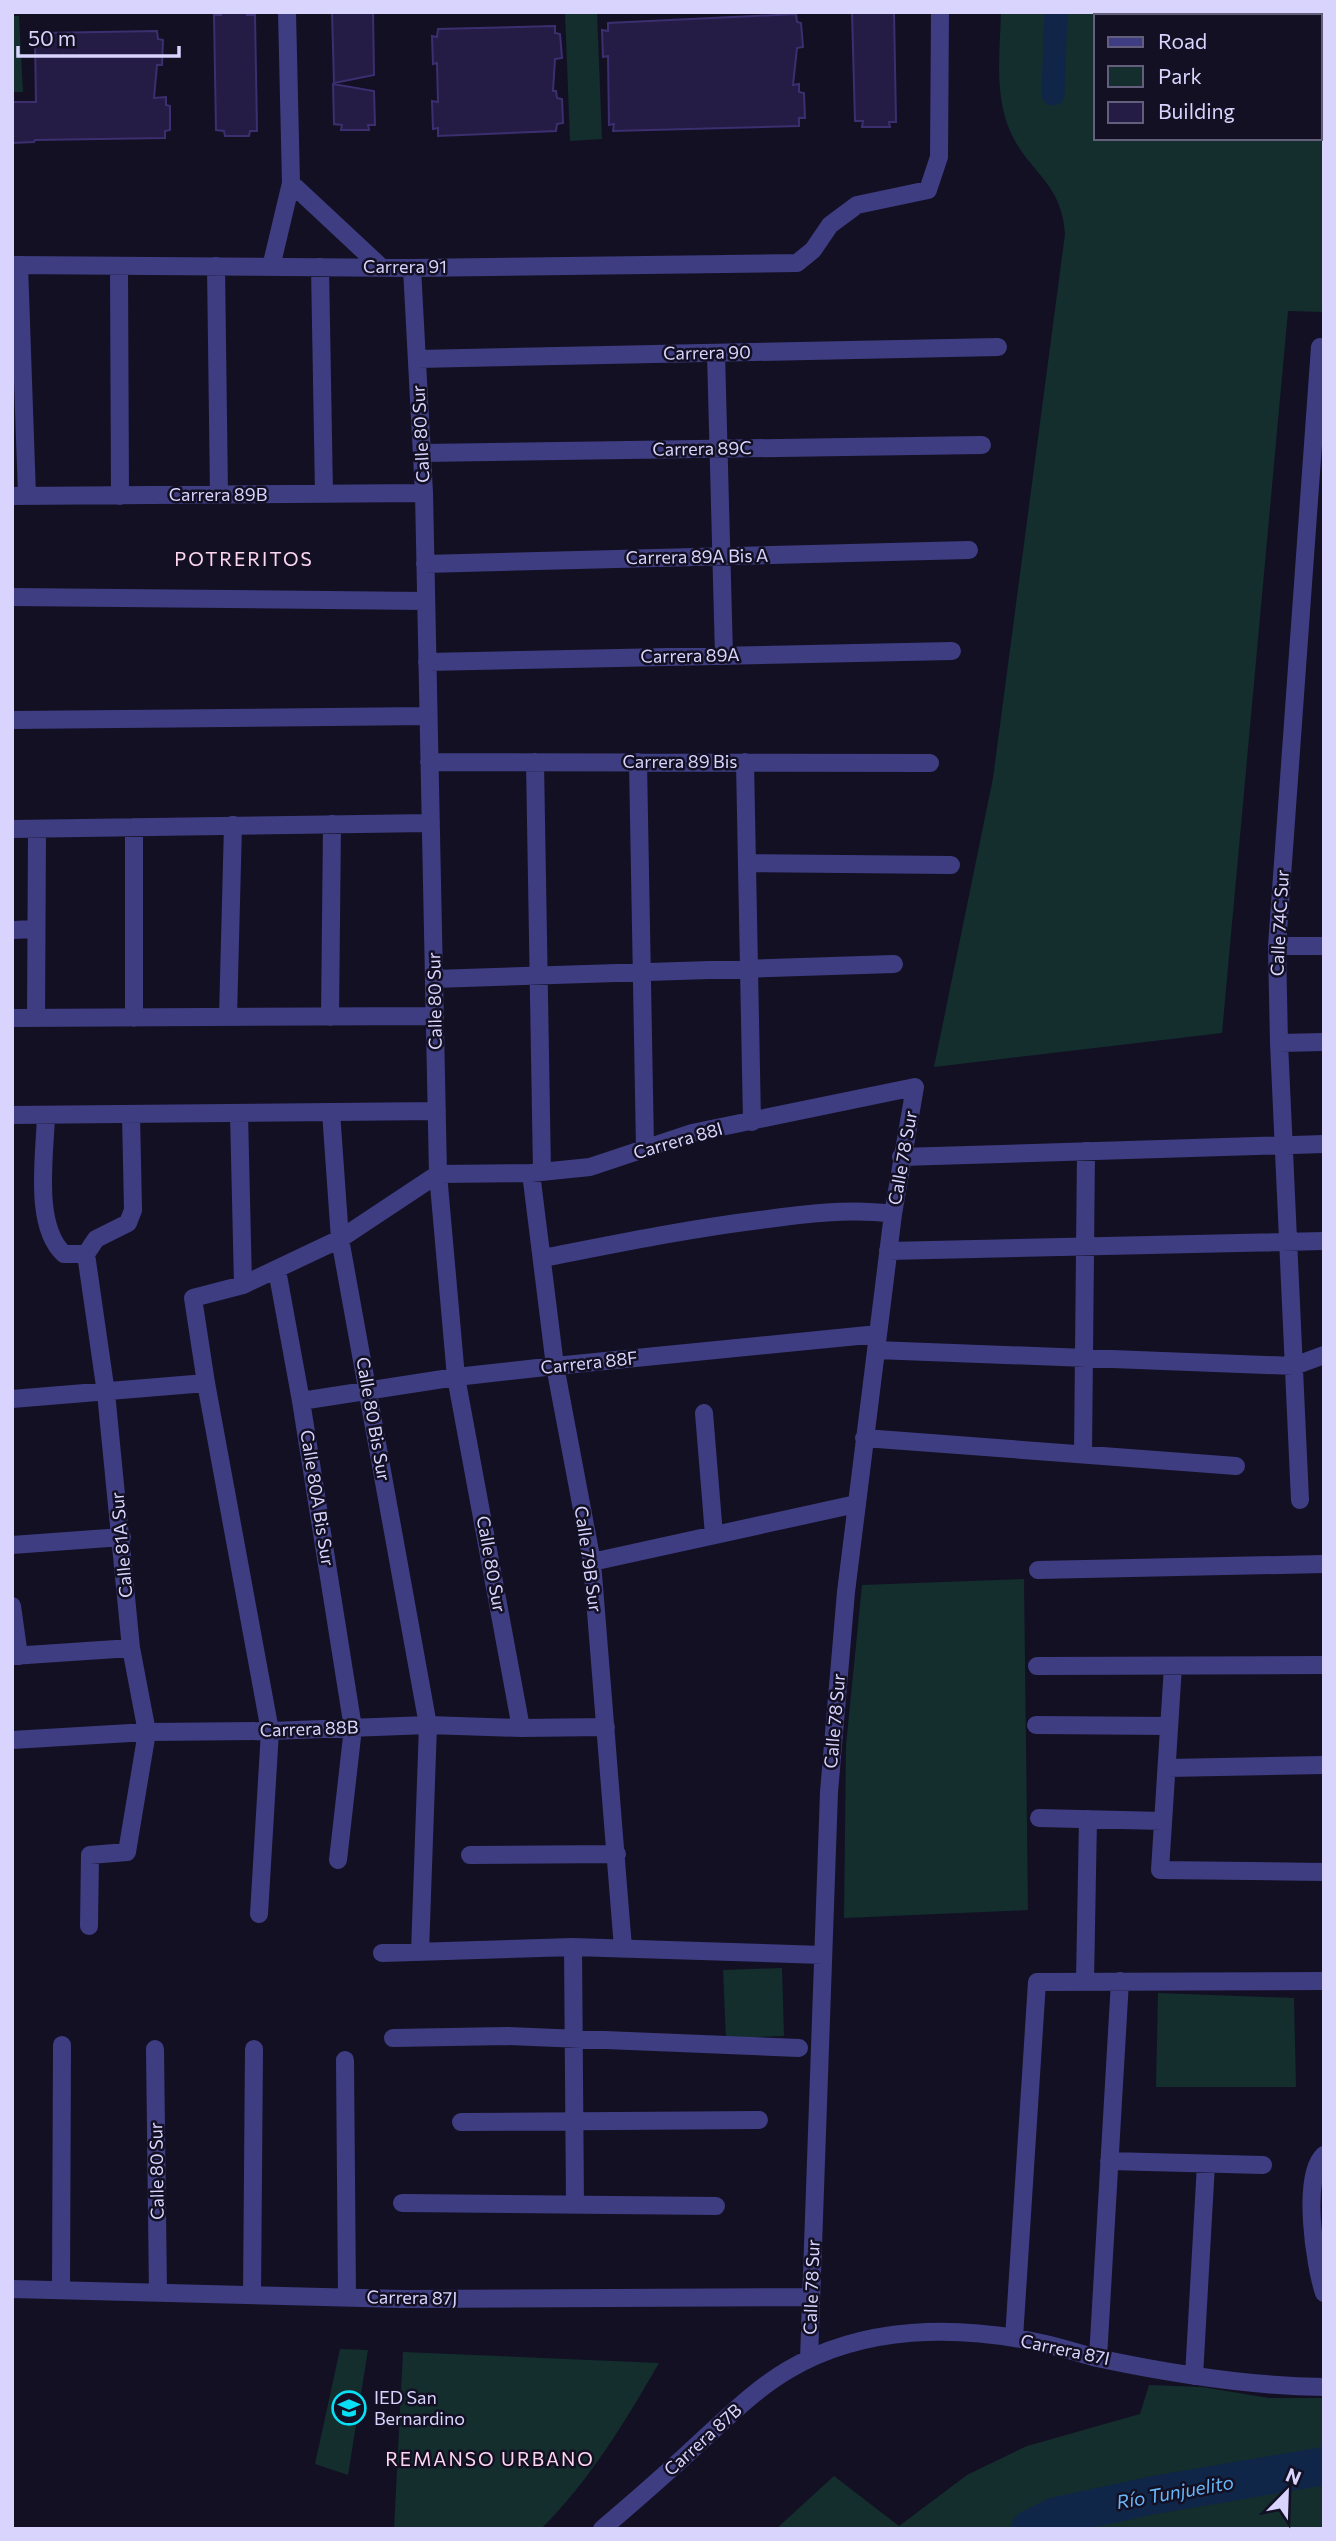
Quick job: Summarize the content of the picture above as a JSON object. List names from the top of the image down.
{
  "streets": {
    "street": [
      "Carrera 91",
      "Carrera 90",
      "Calle 80 Sur",
      "Carrera 89C",
      "Carrera 89B",
      "Carrera 89A Bis A",
      "Carrera 89A",
      "Carrera 89 Bis",
      "Calle 74C Sur",
      "Carrera 88I",
      "Calle 78 Sur",
      "Carrera 88F",
      "Calle 80 Bis Sur",
      "Calle 80A Bis Sur",
      "Calle 81A Sur",
      "Calle 79B Sur",
      "Carrera 88B",
      "Carrera 87J",
      "Carrera 87I",
      "Carrera 87B"
    ]
  },
  "crossings": [
    ["Carrera 91", "Calle 80 Sur"],
    ["Carrera 90", "Calle 80 Sur"],
    ["Calle 80 Sur", "Carrera 89C"],
    ["Calle 80 Sur", "Carrera 89B"],
    ["Calle 80 Sur", "Carrera 89A Bis A"],
    ["Calle 80 Sur", "Carrera 89A"],
    ["Calle 80 Sur", "Carrera 89 Bis"],
    ["Calle 80 Sur", "Carrera 88I"],
    ["Calle 80 Sur", "Carrera 88F"],
    ["Calle 80 Sur", "Carrera 88B"],
    ["Calle 80 Sur", "Carrera 87J"],
    ["Carrera 89 Bis", "Calle 79B Sur"],
    ["Calle 74C Sur", "Carrera 88F"],
    ["Carrera 88I", "Calle 78 Sur"],
    ["Carrera 88I", "Calle 79B Sur"],
    ["Calle 78 Sur", "Carrera 88F"],
    ["Calle 78 Sur", "Carrera 87J"],
    ["Calle 78 Sur", "Carrera 87I"],
    ["Calle 78 Sur", "Carrera 87B"],
    ["Carrera 88F", "Calle 80 Bis Sur"],
    ["Carrera 88F", "Calle 80A Bis Sur"],
    ["Carrera 88F", "Calle 79B Sur"],
    ["Calle 80 Bis Sur", "Carrera 88B"],
    ["Calle 80A Bis Sur", "Carrera 88B"],
    ["Calle 81A Sur", "Carrera 88B"],
    ["Calle 79B Sur", "Carrera 88B"],
    ["Carrera 87I", "Carrera 87B"]
  ],
  "districts": ["POTRERITOS", "REMANSO URBANO"],
  "water": ["Río Tunjuelito"],
  "places": {
    "school or university": ["IED San Bernardino"]
  },
  "legend": ["Road", "Park", "Building"],
  "scale_bar": "50 m",
  "north": "top right"
}
